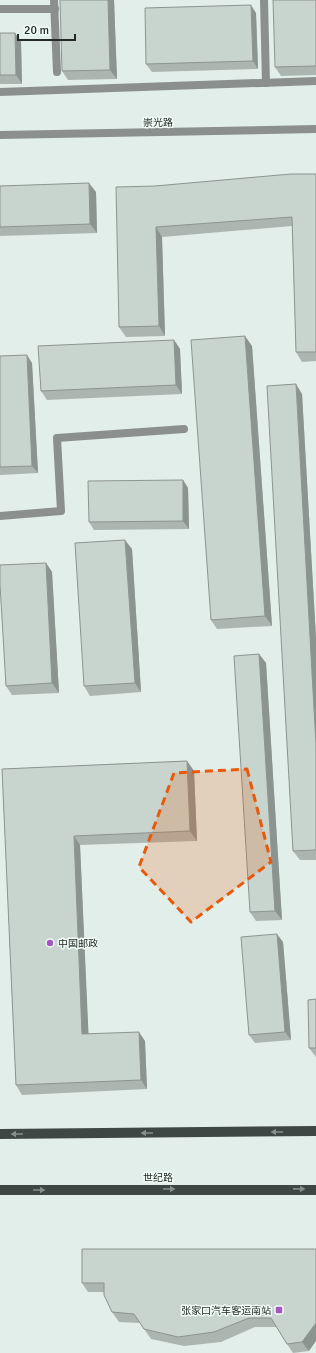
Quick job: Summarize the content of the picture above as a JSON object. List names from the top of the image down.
{
  "streets": {
    "main road": ["世纪路"],
    "street": ["崇光路"]
  },
  "places": {
    "other": ["中国邮政"],
    "transit": ["张家口汽车客运南站"]
  },
  "scale_bar": "20 m"
}
